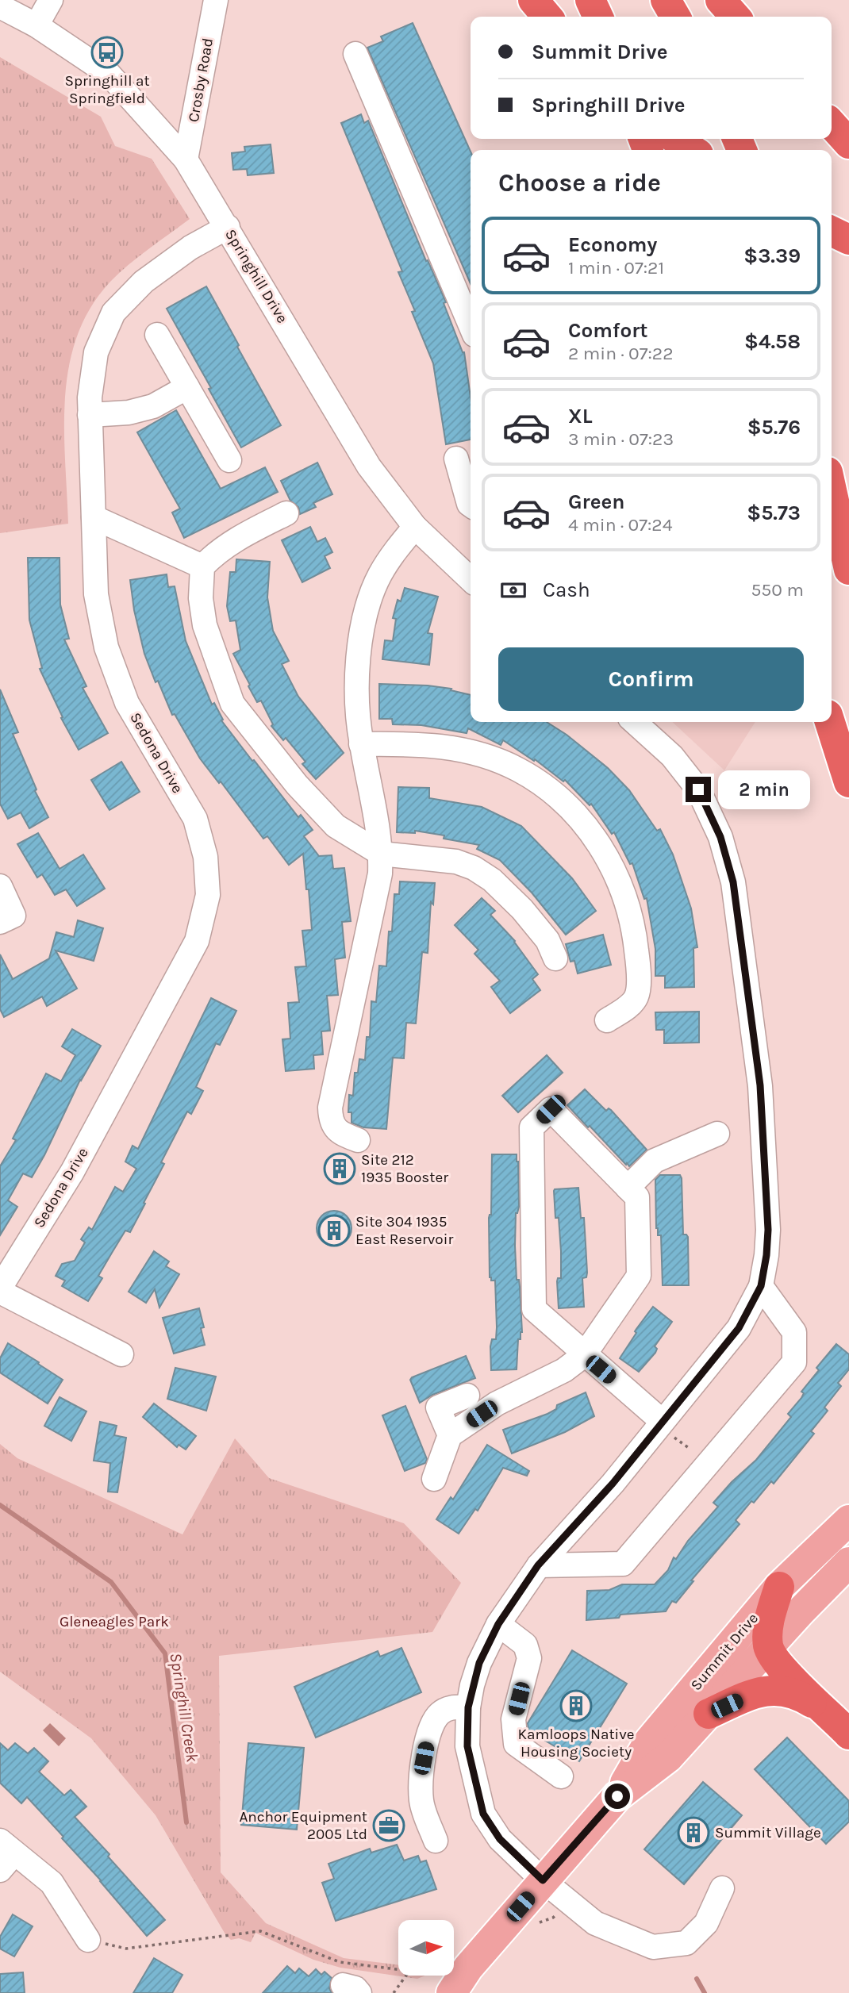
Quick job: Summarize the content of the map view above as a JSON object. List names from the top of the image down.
{
  "streets": {
    "main road": ["Summit Drive"],
    "street": ["Crosby Road", "Springhill Drive", "Sedona Drive"]
  },
  "crossings": [
    ["Crosby Road", "Springhill Drive"],
    ["Springhill Drive", "Sedona Drive"]
  ],
  "water": ["Springhill Creek"],
  "parks": ["Gleneagles Park"],
  "places": {
    "bus stop": ["Springhill at Springfield"],
    "building": [
      "Site 212 1935 Booster",
      "Site 304 1935 East Reservoir",
      "Kamloops Native Housing Society",
      "Summit Village"
    ],
    "office": ["Anchor Equipment 2005 Ltd"]
  },
  "north": "right",
  "page": {
    "banner": ["Summit Drive", "Springhill Drive"],
    "heading": "Choose a ride",
    "list": [
      {
        "name": "Economy",
        "note": "1 min · 07:21",
        "value": "$3.39"
      },
      {
        "name": "Comfort",
        "note": "2 min · 07:22",
        "value": "$4.58"
      },
      {
        "name": "XL",
        "note": "3 min · 07:23",
        "value": "$5.76"
      },
      {
        "name": "Green",
        "note": "4 min · 07:24",
        "value": "$5.73"
      }
    ],
    "pay": ["Cash", "550 m"],
    "buttons": "Confirm",
    "bubble": "2 min"
  }
}
